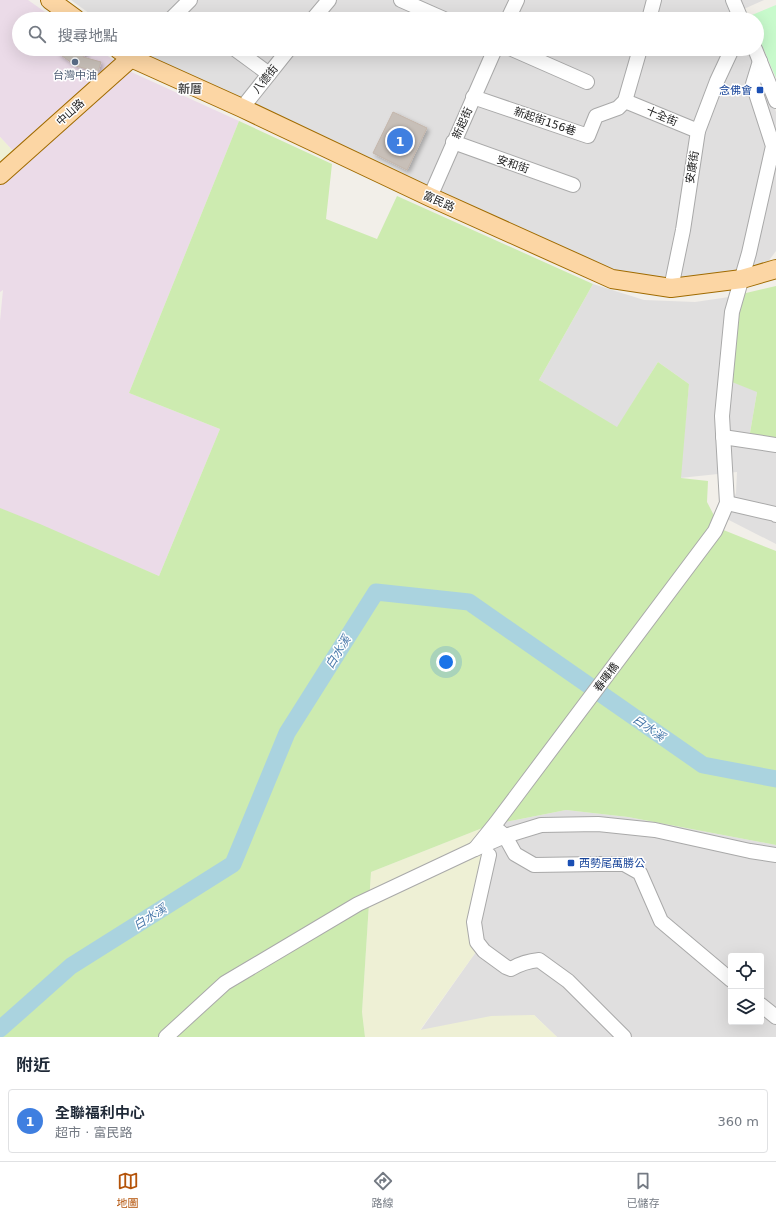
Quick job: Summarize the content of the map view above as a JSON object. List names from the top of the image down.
{
  "streets": {
    "main road": ["中山路", "富民路"],
    "street": [
      "八德街",
      "十全街",
      "新起街156巷",
      "新起街",
      "安和街",
      "安康街",
      "春暉橋"
    ]
  },
  "crossings": [
    ["八德街", "富民路"],
    ["十全街", "新起街156巷"],
    ["十全街", "安康街"],
    ["新起街156巷", "新起街"],
    ["新起街", "安和街"],
    ["新起街", "富民路"],
    ["安康街", "富民路"]
  ],
  "districts": ["新厝"],
  "water": ["白水溪"],
  "places": {
    "other": ["台灣中油"],
    "transit": ["念佛會", "西勢尾萬勝公"]
  },
  "page": {
    "search": "搜尋地點",
    "pins": "1",
    "heading": "附近",
    "list": [
      {
        "mark": "1",
        "name": "全聯福利中心",
        "note": "超市 · 富民路",
        "value": "360 m"
      }
    ],
    "nav": ["地圖", "路線", "已儲存"]
  }
}
